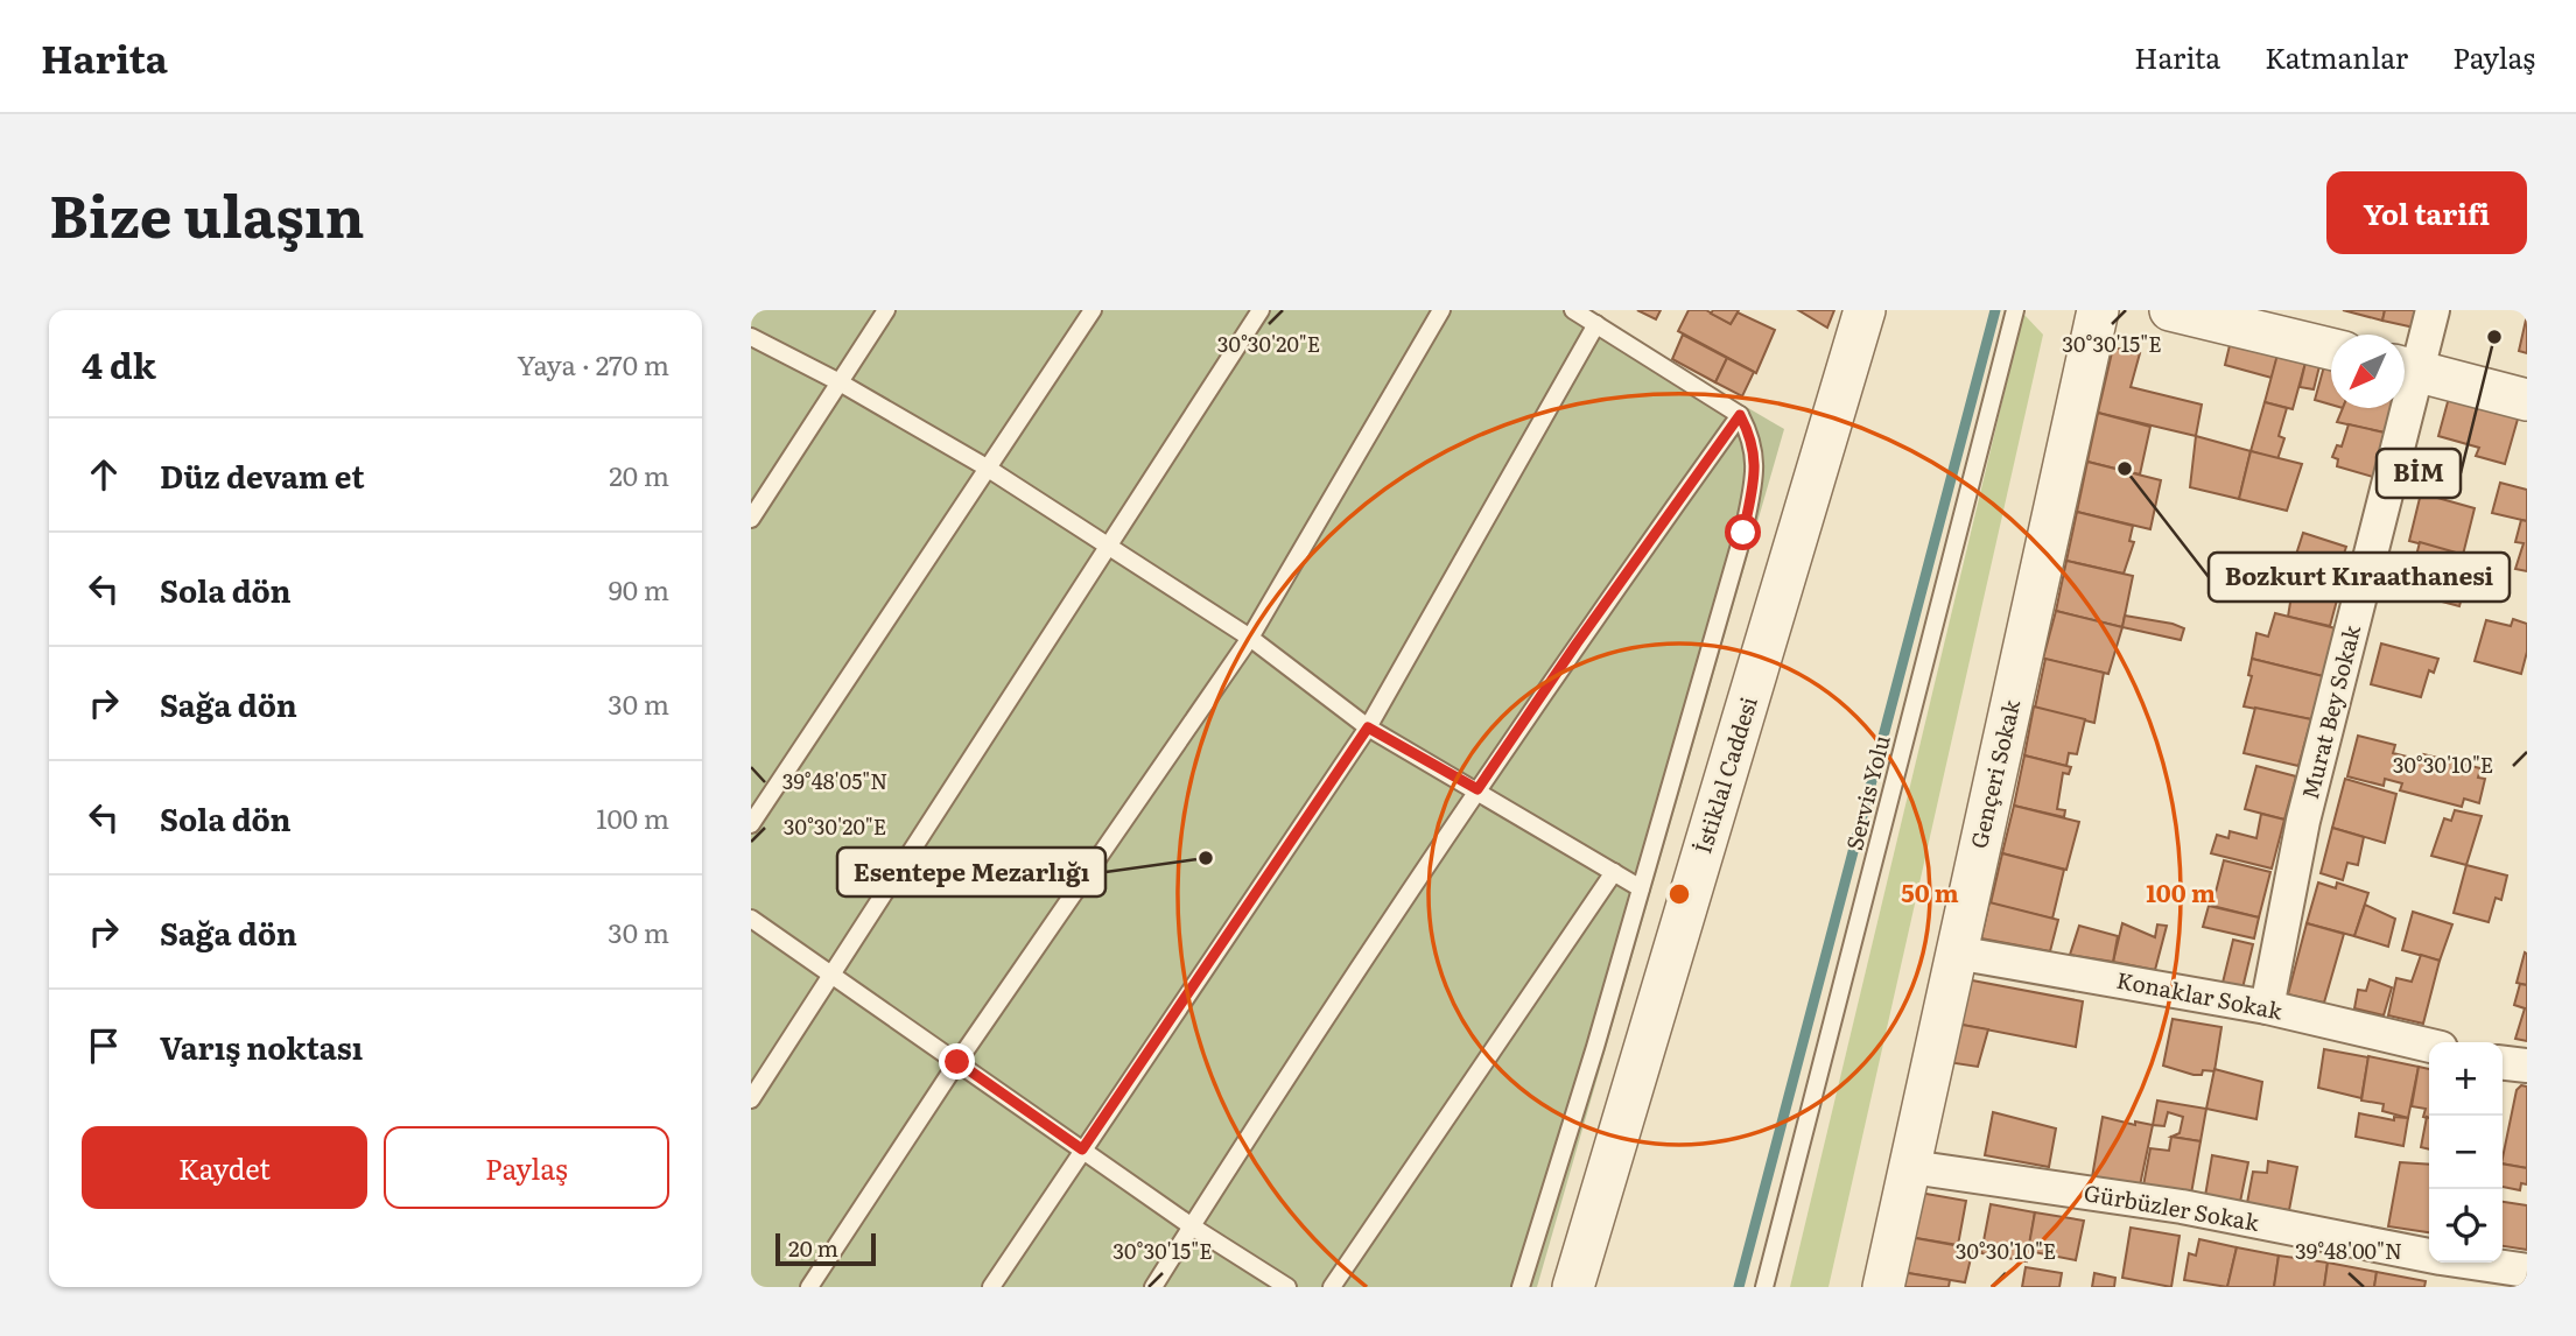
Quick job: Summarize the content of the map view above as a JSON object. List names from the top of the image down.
{
  "streets": {
    "street": [
      "Murat Bey Sokak",
      "Gençeri Sokak",
      "İstiklal Caddesi",
      "Konaklar Sokak",
      "Gürbüzler Sokak"
    ],
    "lane": ["Servis Yolu"]
  },
  "crossings": [
    ["Murat Bey Sokak", "Konaklar Sokak"],
    ["Gençeri Sokak", "Konaklar Sokak"],
    ["Gençeri Sokak", "Gürbüzler Sokak"]
  ],
  "places": ["BİM", "Bozkurt Kıraathanesi", "Esentepe Mezarlığı"],
  "scale_bar": "20 m",
  "north": "bottom left",
  "page": {
    "header": "Harita",
    "nav": ["Harita", "Katmanlar", "Paylaş"],
    "title": "Bize ulaşın",
    "buttons": [
      "Yol tarifi",
      ["Kaydet", "Paylaş"]
    ],
    "heading": ["4 dk", "Yaya · 270 m"],
    "list": [
      ["Düz devam et", "20 m"],
      ["Sola dön", "90 m"],
      ["Sağa dön", "30 m"],
      ["Sola dön", "100 m"],
      ["Sağa dön", "30 m"],
      "Varış noktası"
    ],
    "map_buttons": ["+", "−"],
    "scale": "20 m"
  },
  "coordinates": [
    "30°30'20\"E",
    "30°30'15\"E",
    "30°30'10\"E",
    "39°48'05\"N",
    "39°48'00\"N"
  ],
  "rings": ["50 m", "100 m"]
}
